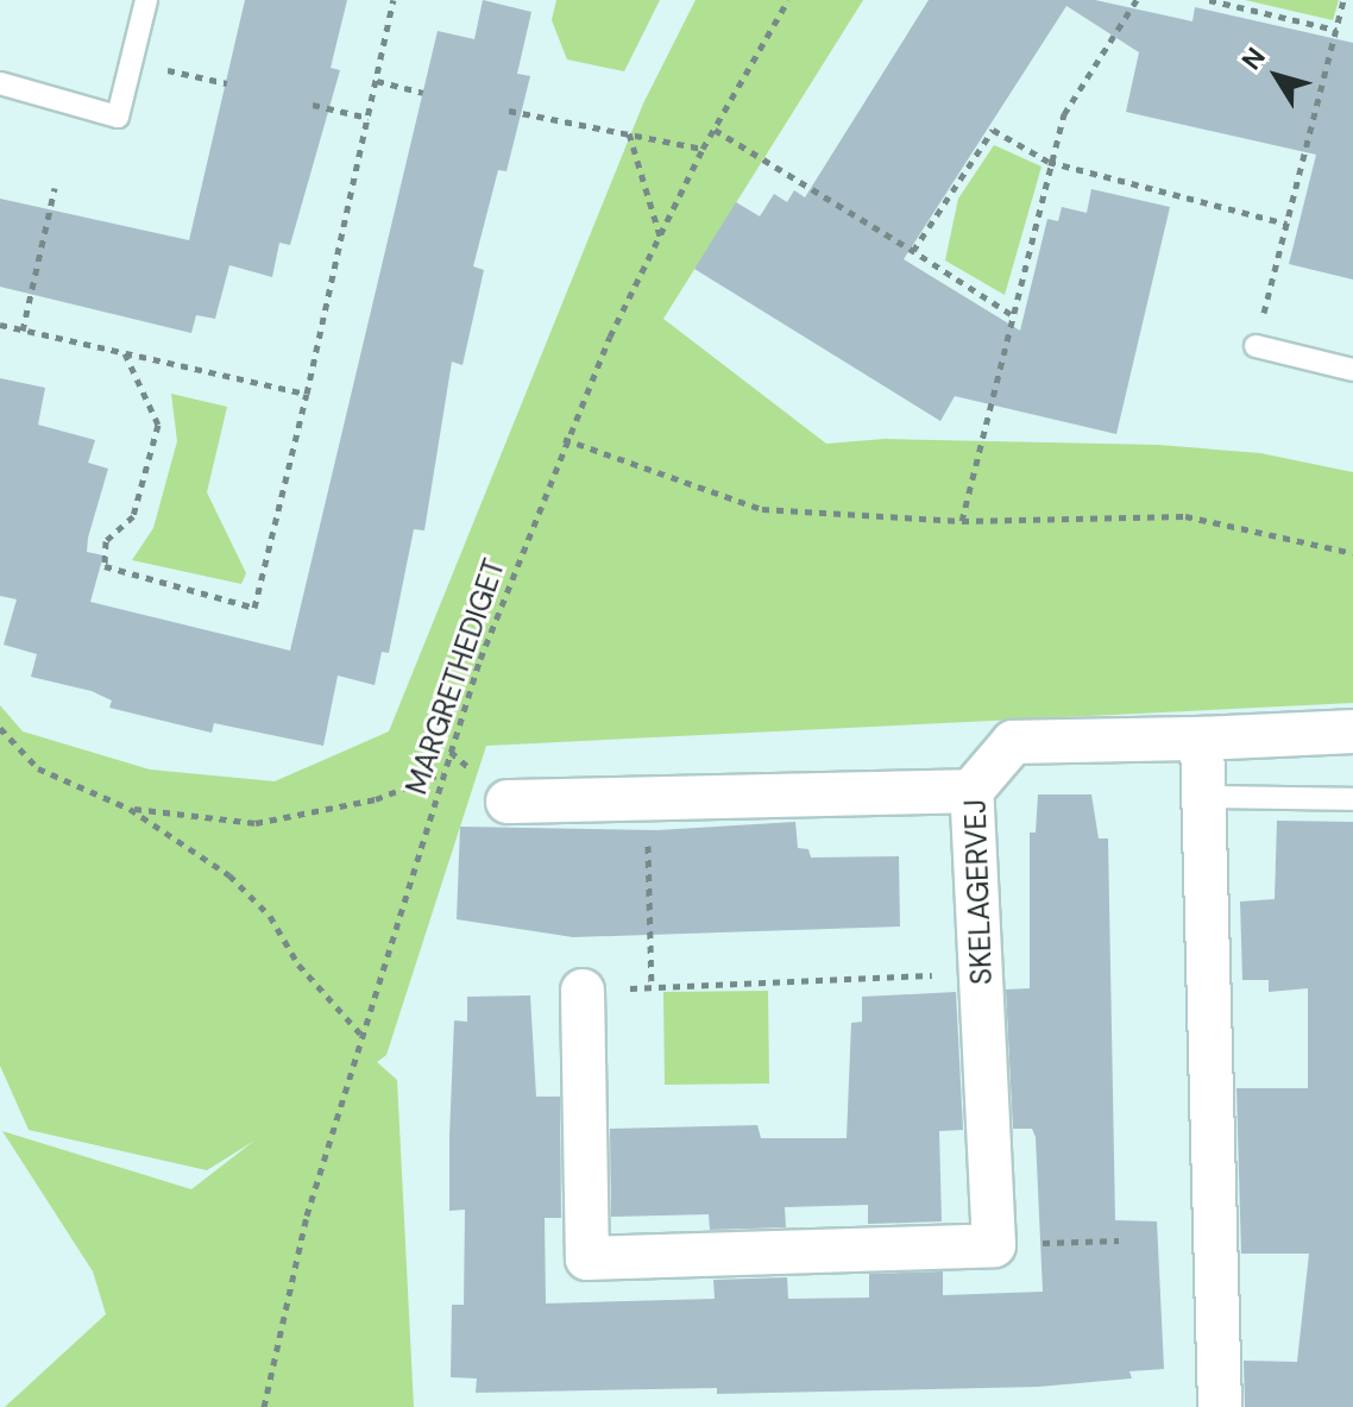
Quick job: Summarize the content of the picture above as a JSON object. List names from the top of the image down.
{
  "streets": {
    "street": ["SKELAGERVEJ"],
    "path": ["MARGRETHEDIGET"]
  },
  "north": "top left"
}
